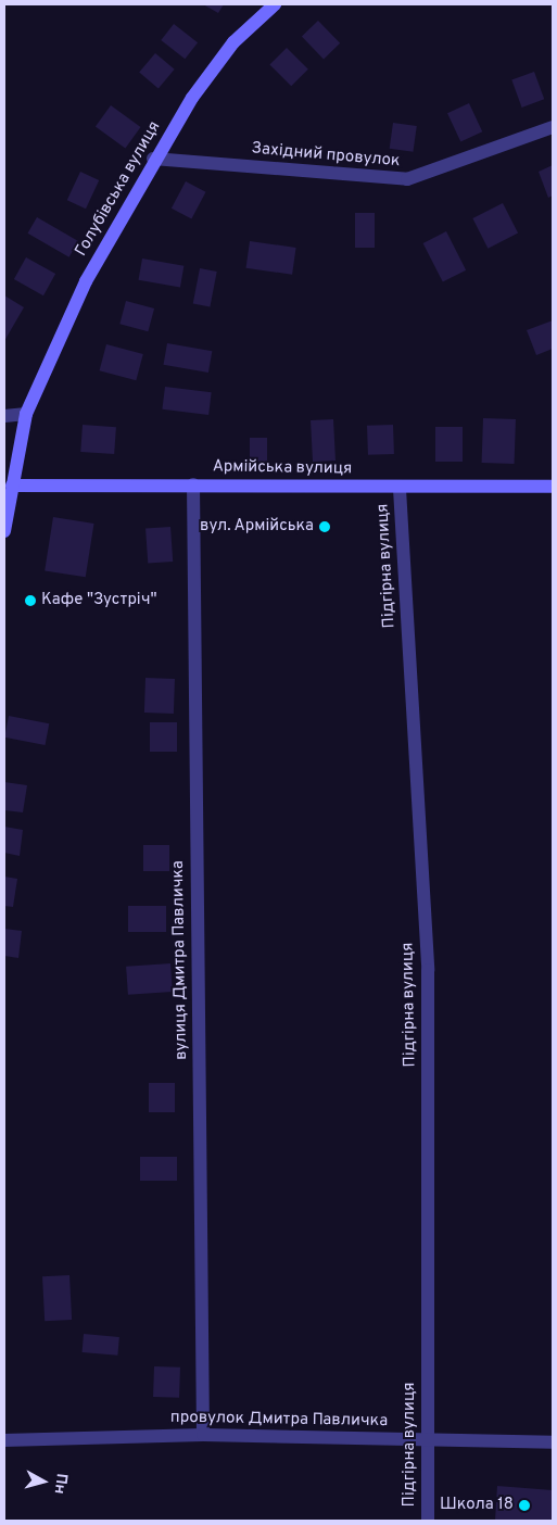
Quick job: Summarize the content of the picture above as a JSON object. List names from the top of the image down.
{
  "streets": {
    "street": [
      "Західний провулок",
      "Голубівська вулиця",
      "Армійська вулиця",
      "Підгірна вулиця",
      "вулиця Дмитра Павличка",
      "провулок Дмитра Павличка"
    ]
  },
  "crossings": [
    ["Західний провулок", "Голубівська вулиця"],
    ["Голубівська вулиця", "Армійська вулиця"],
    ["Армійська вулиця", "Підгірна вулиця"],
    ["Армійська вулиця", "вулиця Дмитра Павличка"],
    ["Підгірна вулиця", "провулок Дмитра Павличка"],
    ["вулиця Дмитра Павличка", "провулок Дмитра Павличка"]
  ],
  "places": ["вул. Армійська", "Кафе \"Зустріч\"", "Школа 18"],
  "north": "right"
}
